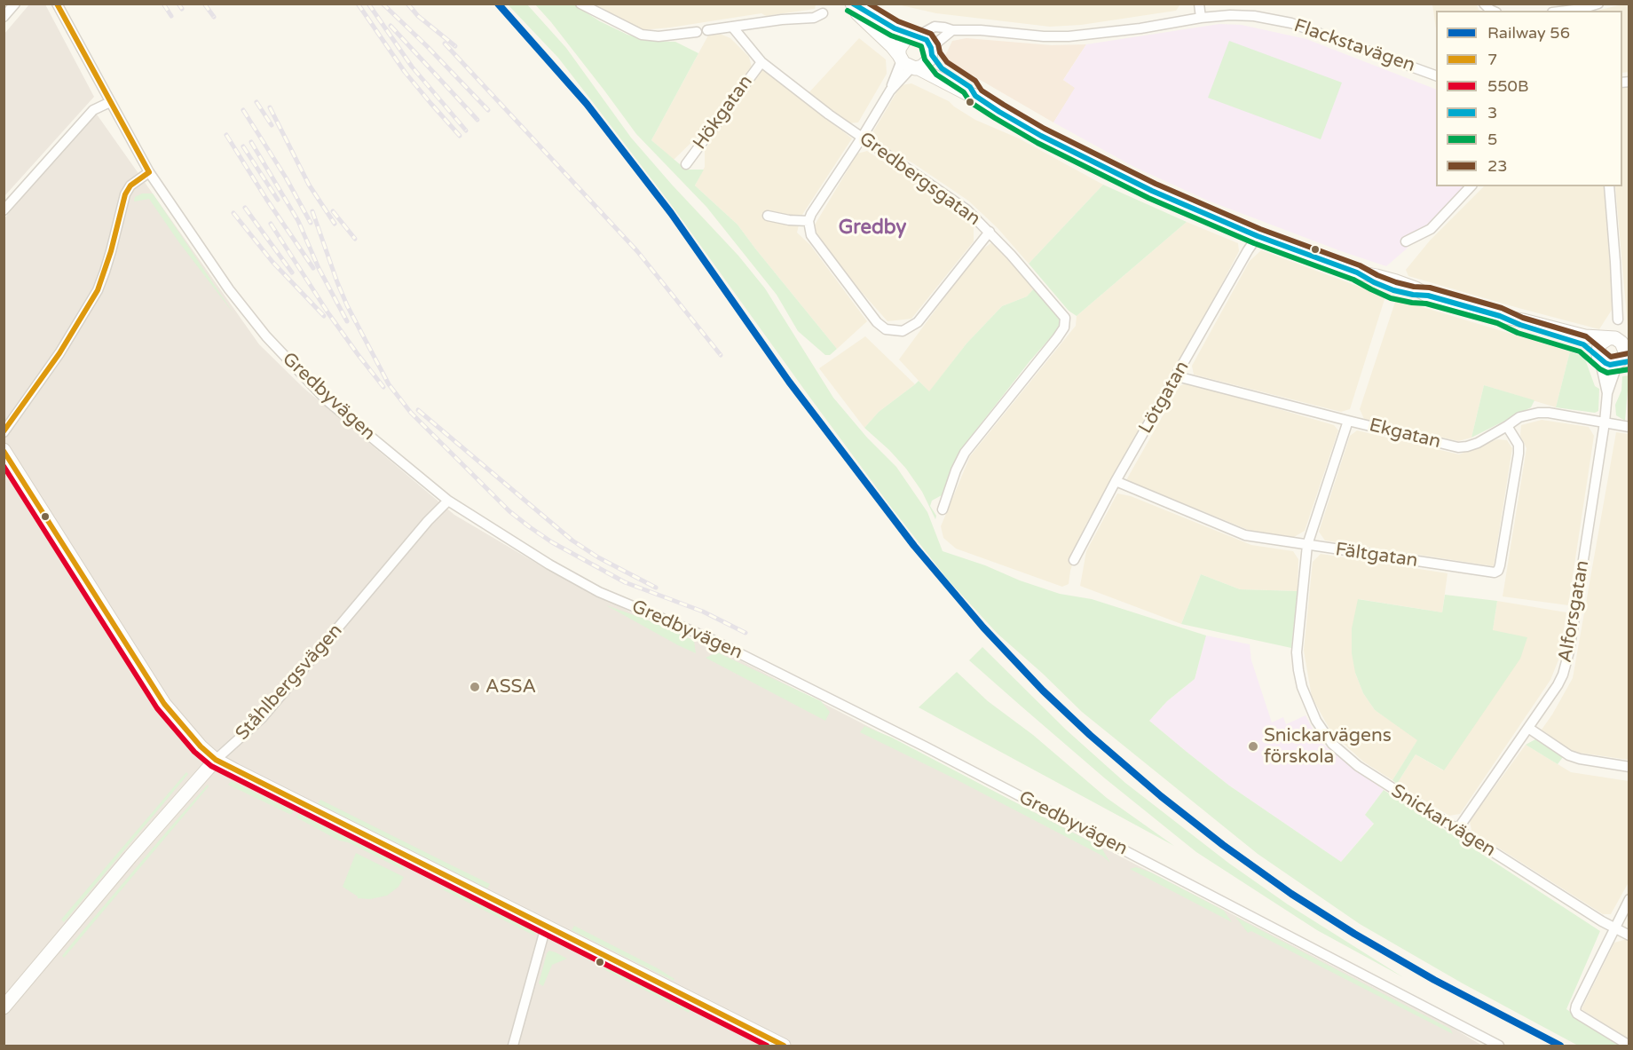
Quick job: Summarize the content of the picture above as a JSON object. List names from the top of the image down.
{
  "streets": {
    "street": [
      "Flackstavägen",
      "Hökgatan",
      "Gredbergsgatan",
      "Gredbyvägen",
      "Lötgatan",
      "Ekgatan",
      "Fältgatan",
      "Alforsgatan",
      "Ståhlbergsvägen",
      "Snickarvägen"
    ]
  },
  "crossings": [
    ["Hökgatan", "Gredbergsgatan"],
    ["Gredbyvägen", "Ståhlbergsvägen"],
    ["Lötgatan", "Ekgatan"],
    ["Lötgatan", "Fältgatan"],
    ["Ekgatan", "Fältgatan"],
    ["Ekgatan", "Alforsgatan"],
    ["Ekgatan", "Snickarvägen"],
    ["Fältgatan", "Snickarvägen"],
    ["Alforsgatan", "Snickarvägen"]
  ],
  "districts": ["Gredby"],
  "places": ["ASSA", "Snickarvägens förskola"],
  "lines": [
    "rail line 56",
    "transit line 7",
    "transit line 3",
    "transit line 23",
    "transit line 5",
    "transit line 550B"
  ],
  "legend": [
    "Railway 56",
    "7",
    "550B",
    "3",
    "5",
    "23"
  ]
}
